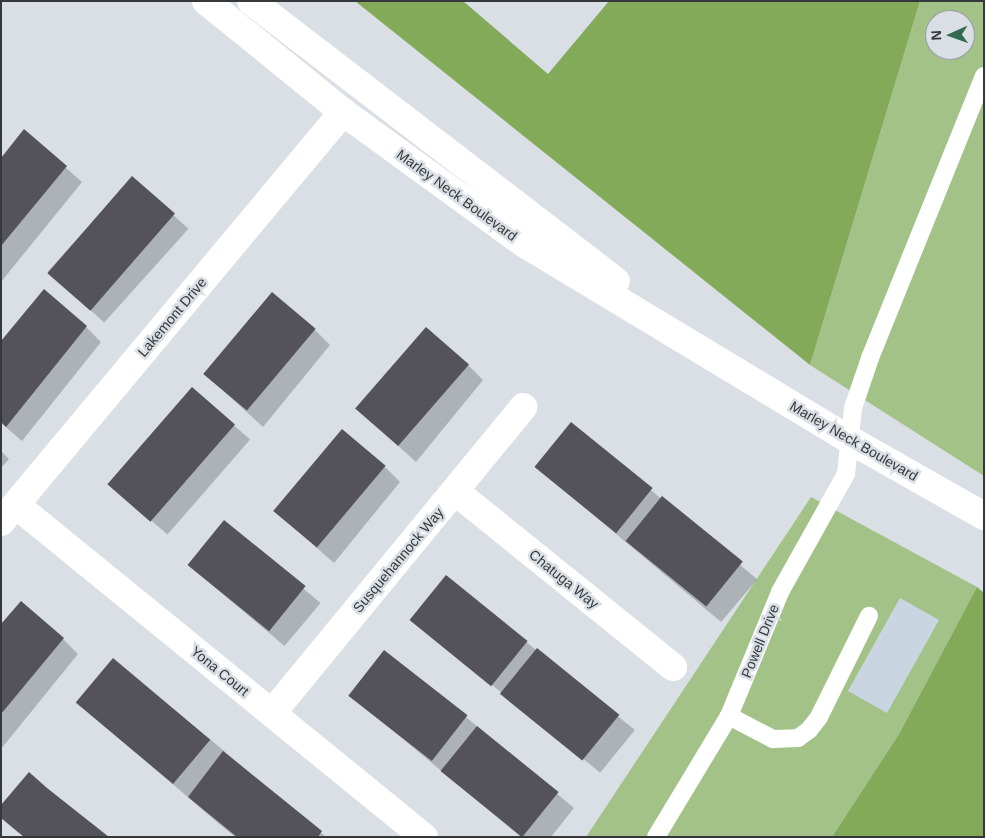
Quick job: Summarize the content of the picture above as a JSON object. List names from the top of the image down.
{
  "streets": {
    "street": [
      "Marley Neck Boulevard",
      "Lakemont Drive",
      "Susquehannock Way",
      "Chatuga Way",
      "Yona Court"
    ],
    "lane": ["Powell Drive"]
  },
  "crossings": [
    ["Marley Neck Boulevard", "Lakemont Drive"],
    ["Marley Neck Boulevard", "Powell Drive"],
    ["Lakemont Drive", "Yona Court"],
    ["Susquehannock Way", "Chatuga Way"],
    ["Susquehannock Way", "Yona Court"]
  ],
  "north": "left"
}
